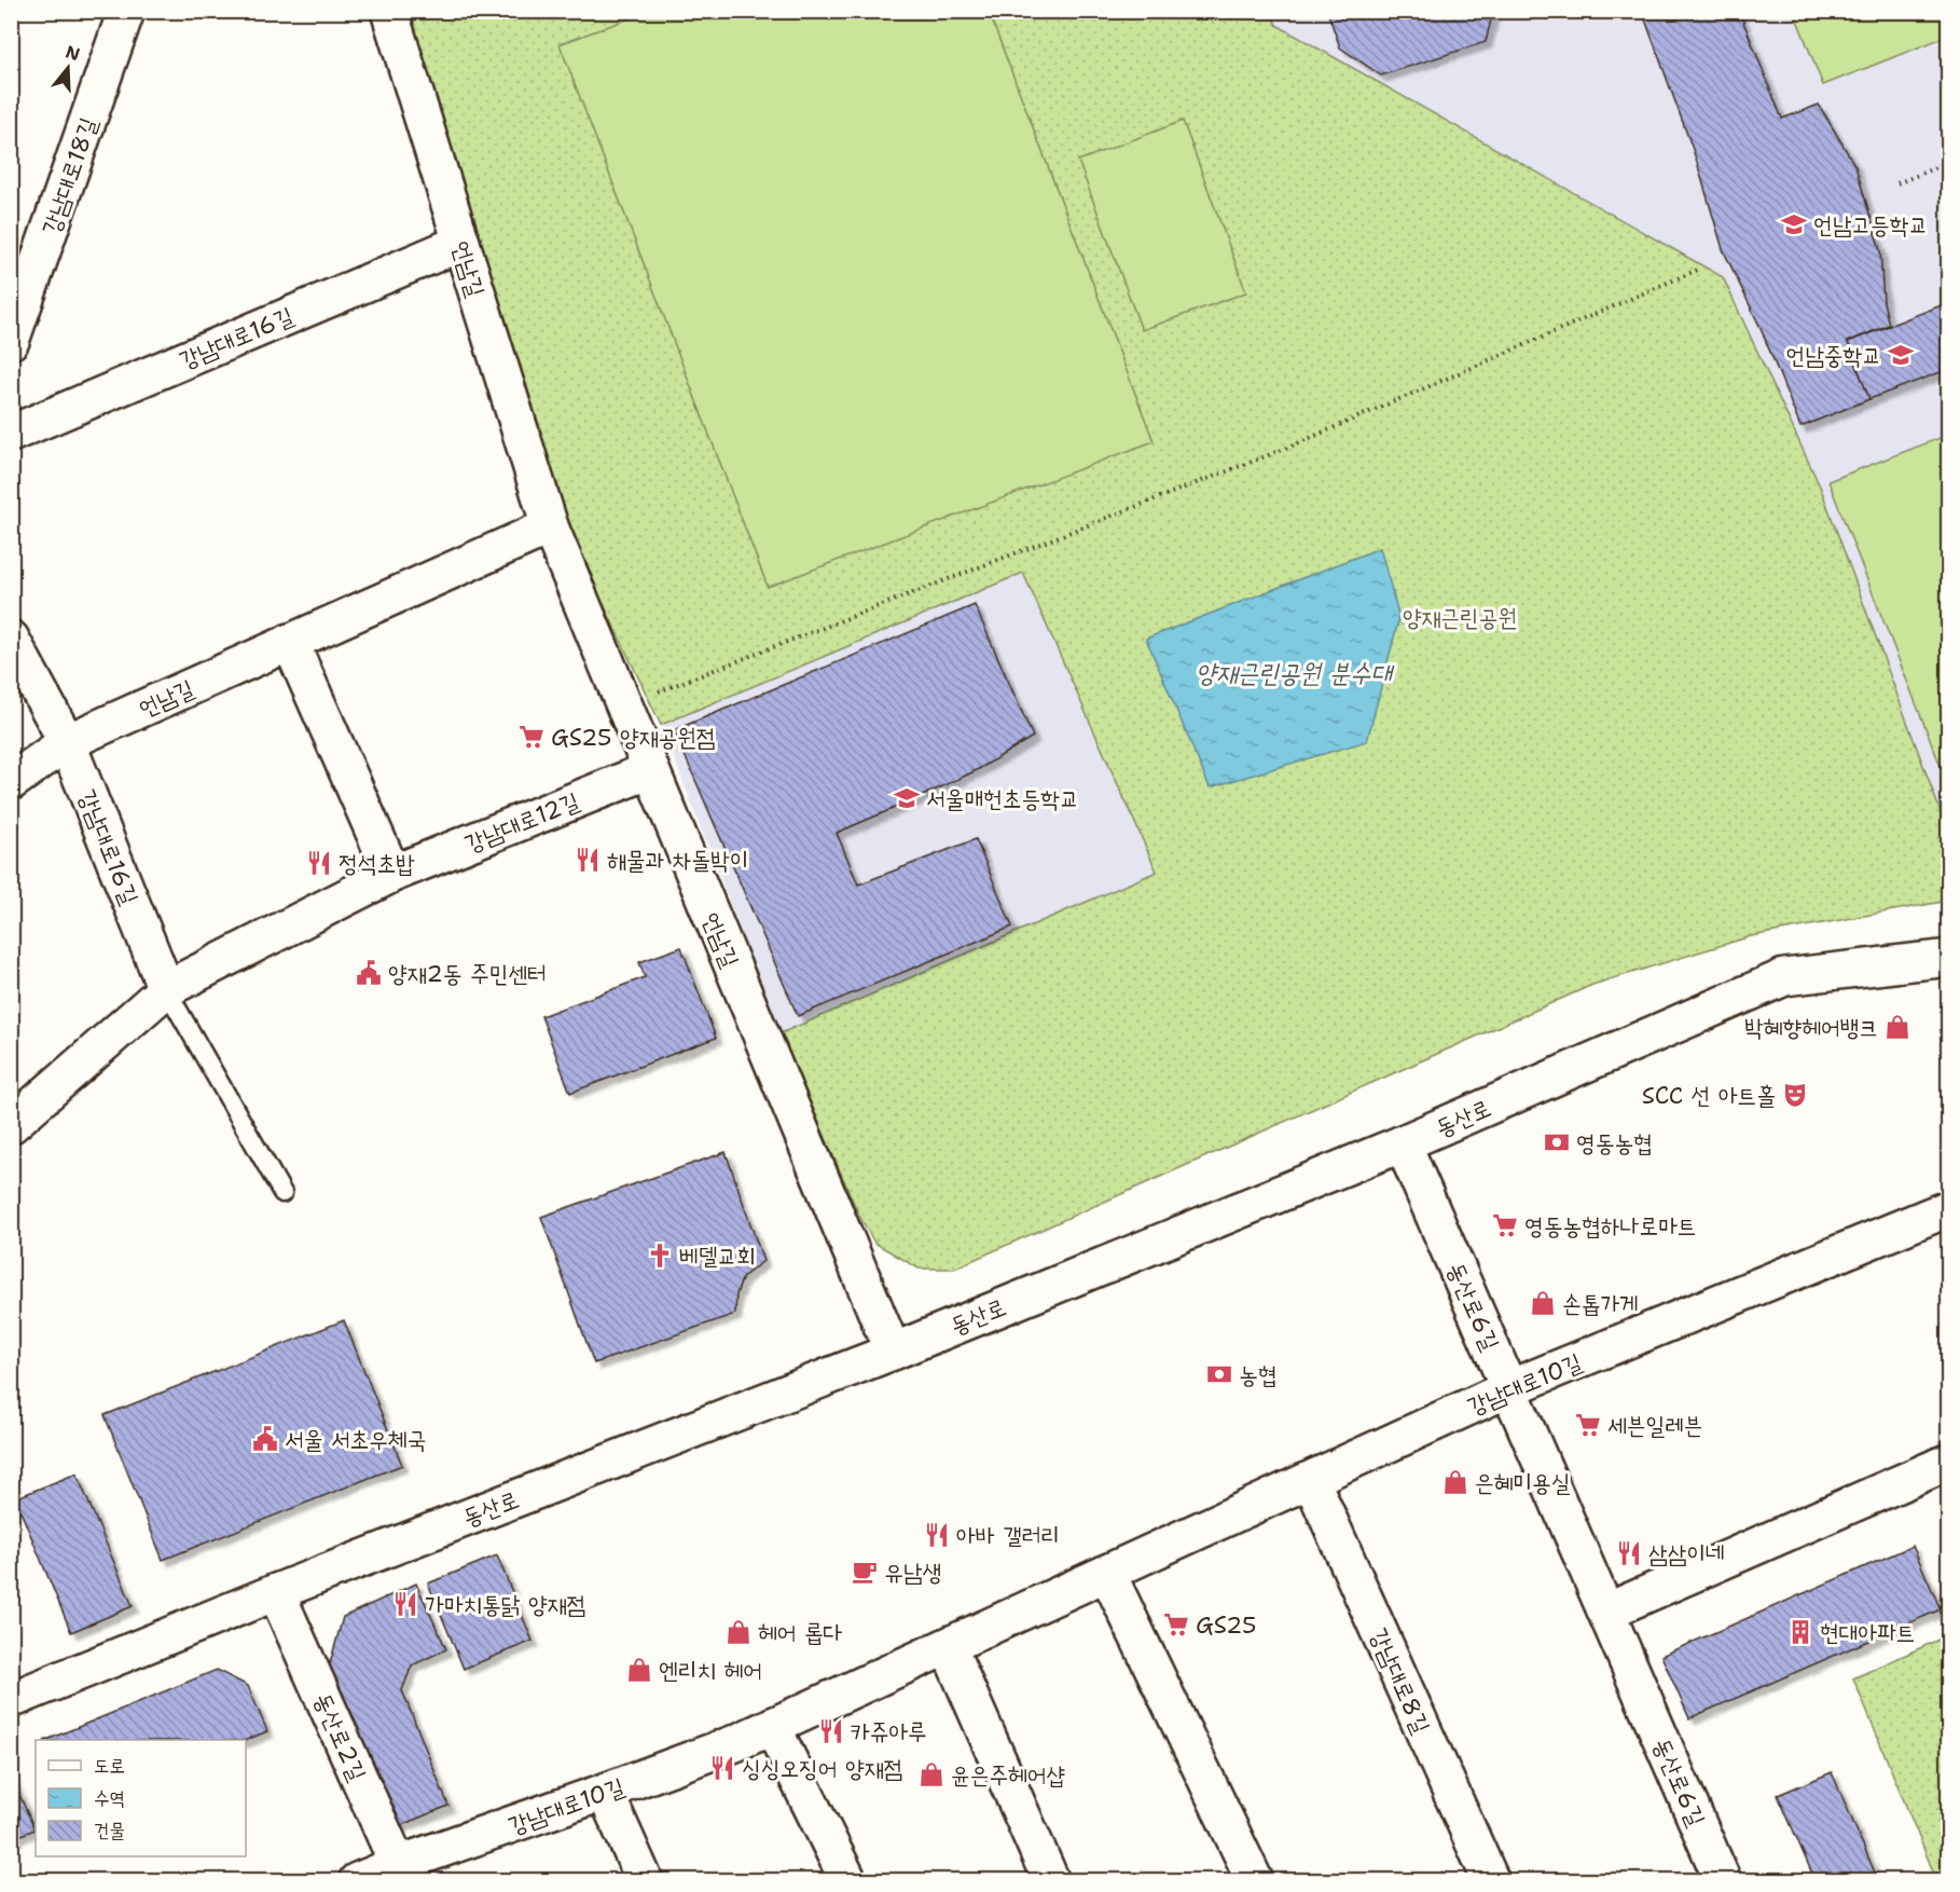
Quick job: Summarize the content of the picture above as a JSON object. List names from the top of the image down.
{
  "streets": {
    "street": [
      "강남대로18길",
      "언남길",
      "강남대로16길",
      "강남대로12길",
      "동산로",
      "동산로6길",
      "강남대로10길",
      "강남대로8길",
      "동산로2길"
    ]
  },
  "crossings": [
    ["언남길", "강남대로16길"],
    ["언남길", "강남대로12길"],
    ["언남길", "동산로"],
    ["강남대로16길", "강남대로12길"],
    ["동산로", "동산로6길"],
    ["동산로", "동산로2길"],
    ["동산로6길", "강남대로10길"],
    ["강남대로10길", "강남대로8길"],
    ["강남대로10길", "동산로2길"]
  ],
  "water": ["양재근린공원 분수대"],
  "parks": ["양재근린공원"],
  "places": {
    "school or university": ["언남고등학교", "언남중학교", "서울매헌초등학교"],
    "supermarket": [
      "GS25 양재공원점",
      "영동농협하나로마트",
      "세븐일레븐",
      "GS25"
    ],
    "restaurant": [
      "해물과 차돌박이",
      "정석초밥",
      "아바 갤러리",
      "삼삼이네",
      "가마치통닭 양재점",
      "카쥬아루",
      "싱싱오징어 양재점"
    ],
    "public building": ["양재2동 주민센터", "서울 서초우체국"],
    "shop": [
      "박혜향헤어뱅크",
      "손톱가게",
      "은혜미용실",
      "헤어 롭다",
      "엔리치 헤어",
      "윤은주헤어샵"
    ],
    "theatre": ["SCC 선 아트홀"],
    "bank": ["영동농협", "농협"],
    "church": ["베델교회"],
    "cafe": ["유남생"],
    "building": ["현대아파트"]
  },
  "legend": ["도로", "수역", "건물"],
  "north": "top"
}
